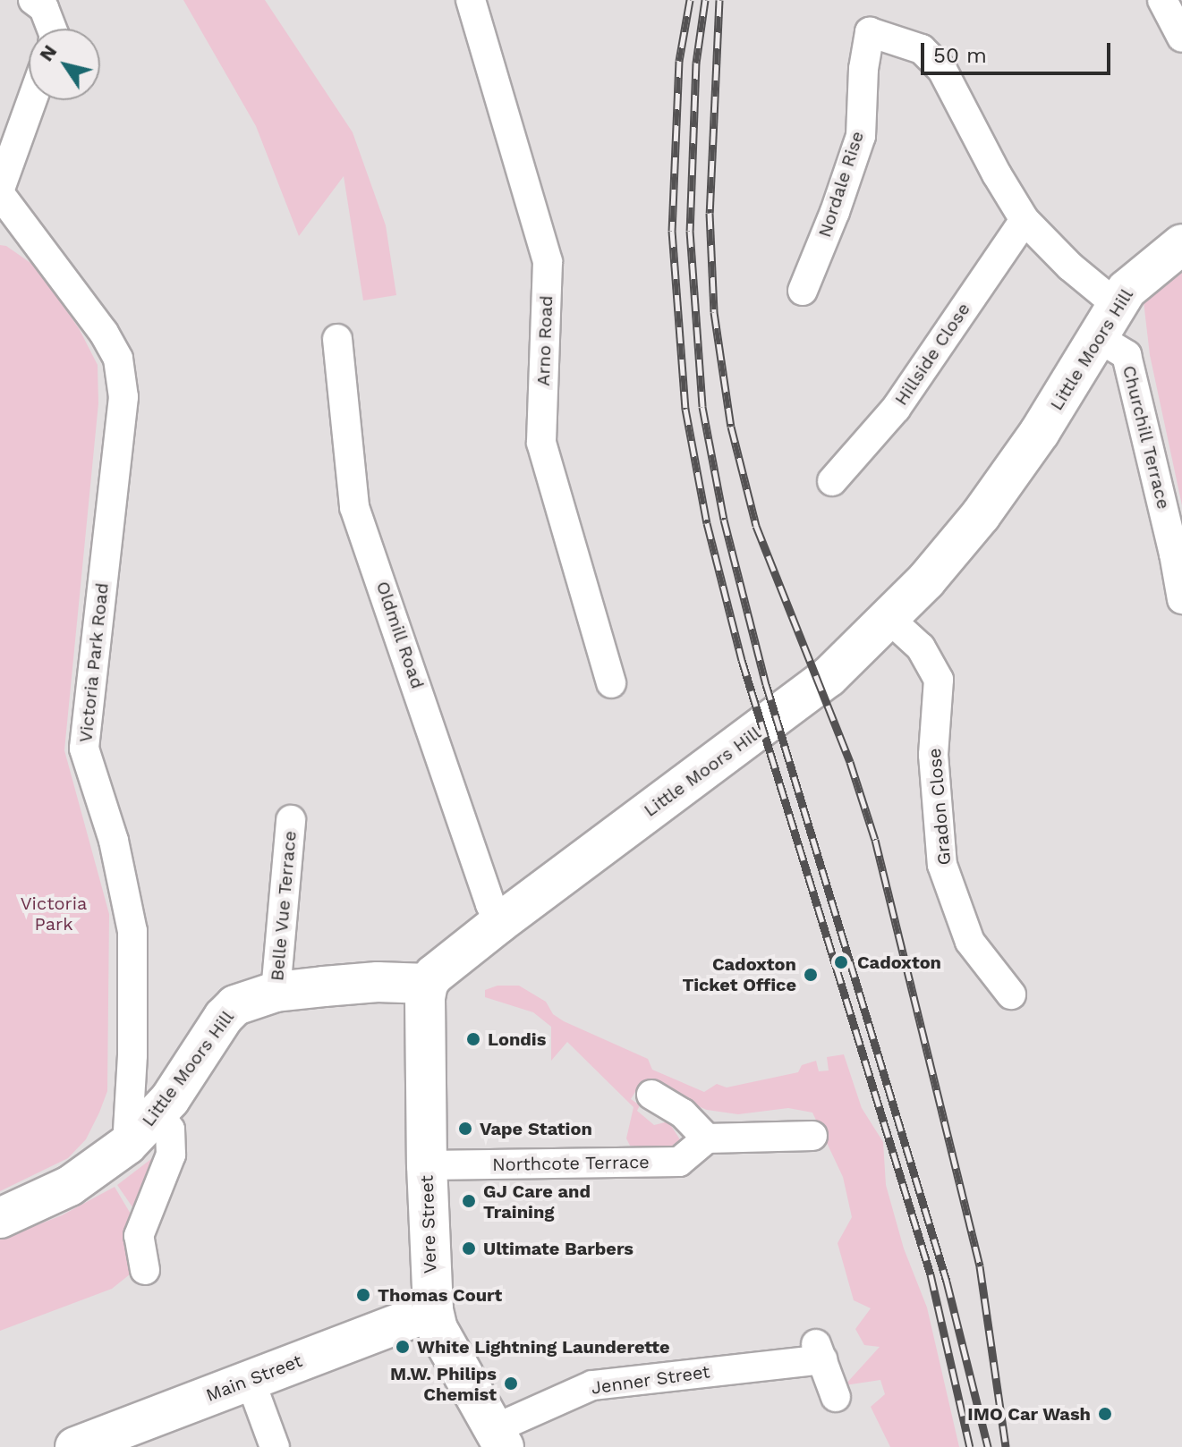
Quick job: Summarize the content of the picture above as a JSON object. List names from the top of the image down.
{
  "streets": {
    "street": [
      "Nordale Rise",
      "Arno Road",
      "Little Moors Hill",
      "Hillside Close",
      "Churchill Terrace",
      "Oldmill Road",
      "Victoria Park Road",
      "Gradon Close",
      "Belle Vue Terrace",
      "Northcote Terrace",
      "Vere Street",
      "Main Street",
      "Jenner Street"
    ]
  },
  "crossings": [
    ["Nordale Rise", "Hillside Close"],
    ["Little Moors Hill", "Churchill Terrace"],
    ["Little Moors Hill", "Oldmill Road"],
    ["Little Moors Hill", "Victoria Park Road"],
    ["Little Moors Hill", "Gradon Close"],
    ["Little Moors Hill", "Belle Vue Terrace"],
    ["Little Moors Hill", "Vere Street"],
    ["Northcote Terrace", "Vere Street"],
    ["Vere Street", "Main Street"],
    ["Vere Street", "Jenner Street"]
  ],
  "parks": ["Victoria Park"],
  "places": [
    "Cadoxton",
    "Cadoxton Ticket Office",
    "Londis",
    "Vape Station",
    "GJ Care and Training",
    "Ultimate Barbers",
    "Thomas Court",
    "White Lightning Launderette",
    "M.W. Philips Chemist",
    "IMO Car Wash"
  ],
  "scale_bar": "50 m",
  "north": "top left"
}
